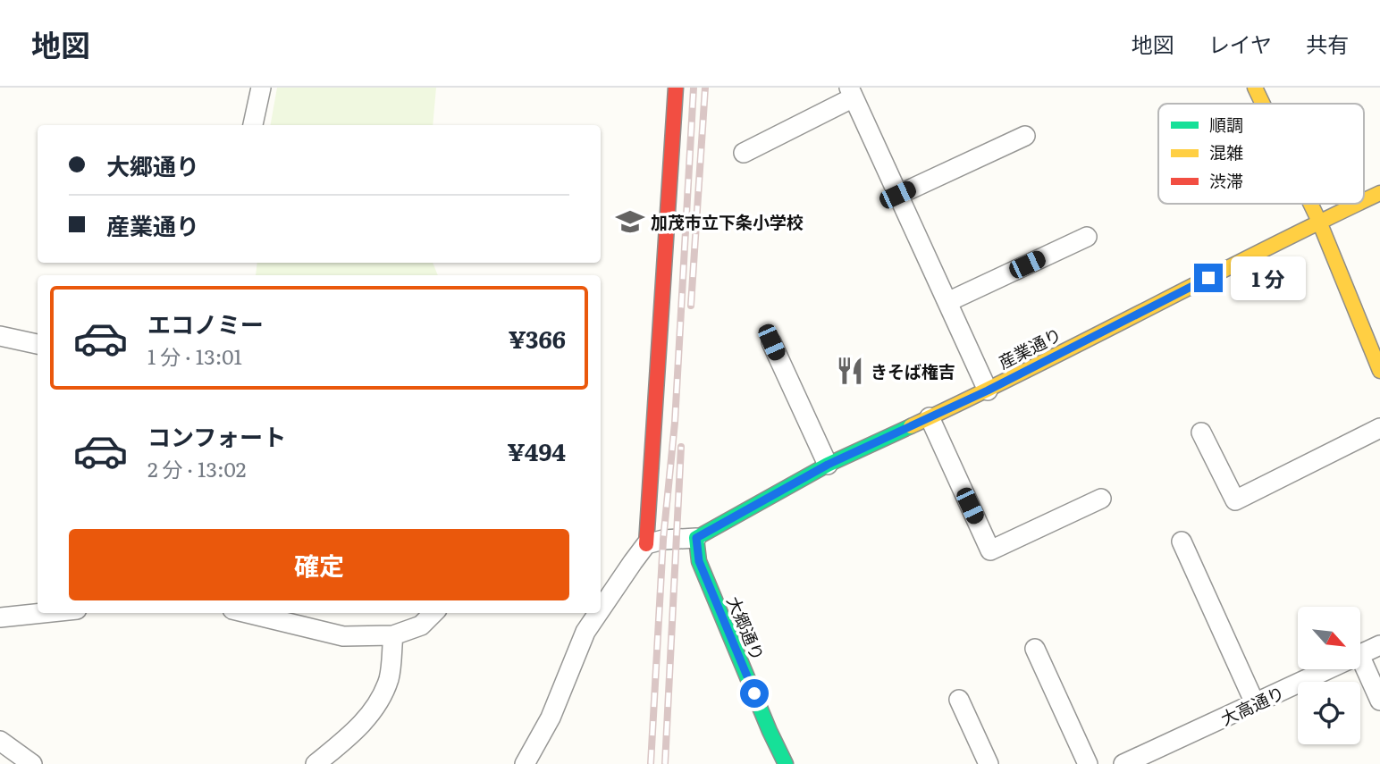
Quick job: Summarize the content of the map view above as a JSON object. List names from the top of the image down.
{
  "streets": {
    "main road": ["産業通り", "大郷通り"],
    "street": ["大高通り"]
  },
  "crossings": [
    ["産業通り", "大郷通り"]
  ],
  "places": {
    "school or university": ["加茂市立下条小学校"],
    "restaurant": ["きそば権吉"]
  },
  "legend": ["順調", "混雑", "渋滞"],
  "north": "bottom right",
  "page": {
    "header": "地図",
    "nav": ["地図", "レイヤ", "共有"],
    "banner": ["大郷通り", "産業通り"],
    "bubble": "1 分",
    "list": [
      {
        "name": "エコノミー",
        "note": "1 分 · 13:01",
        "value": "¥366"
      },
      {
        "name": "コンフォート",
        "note": "2 分 · 13:02",
        "value": "¥494"
      }
    ],
    "buttons": "確定"
  }
}
